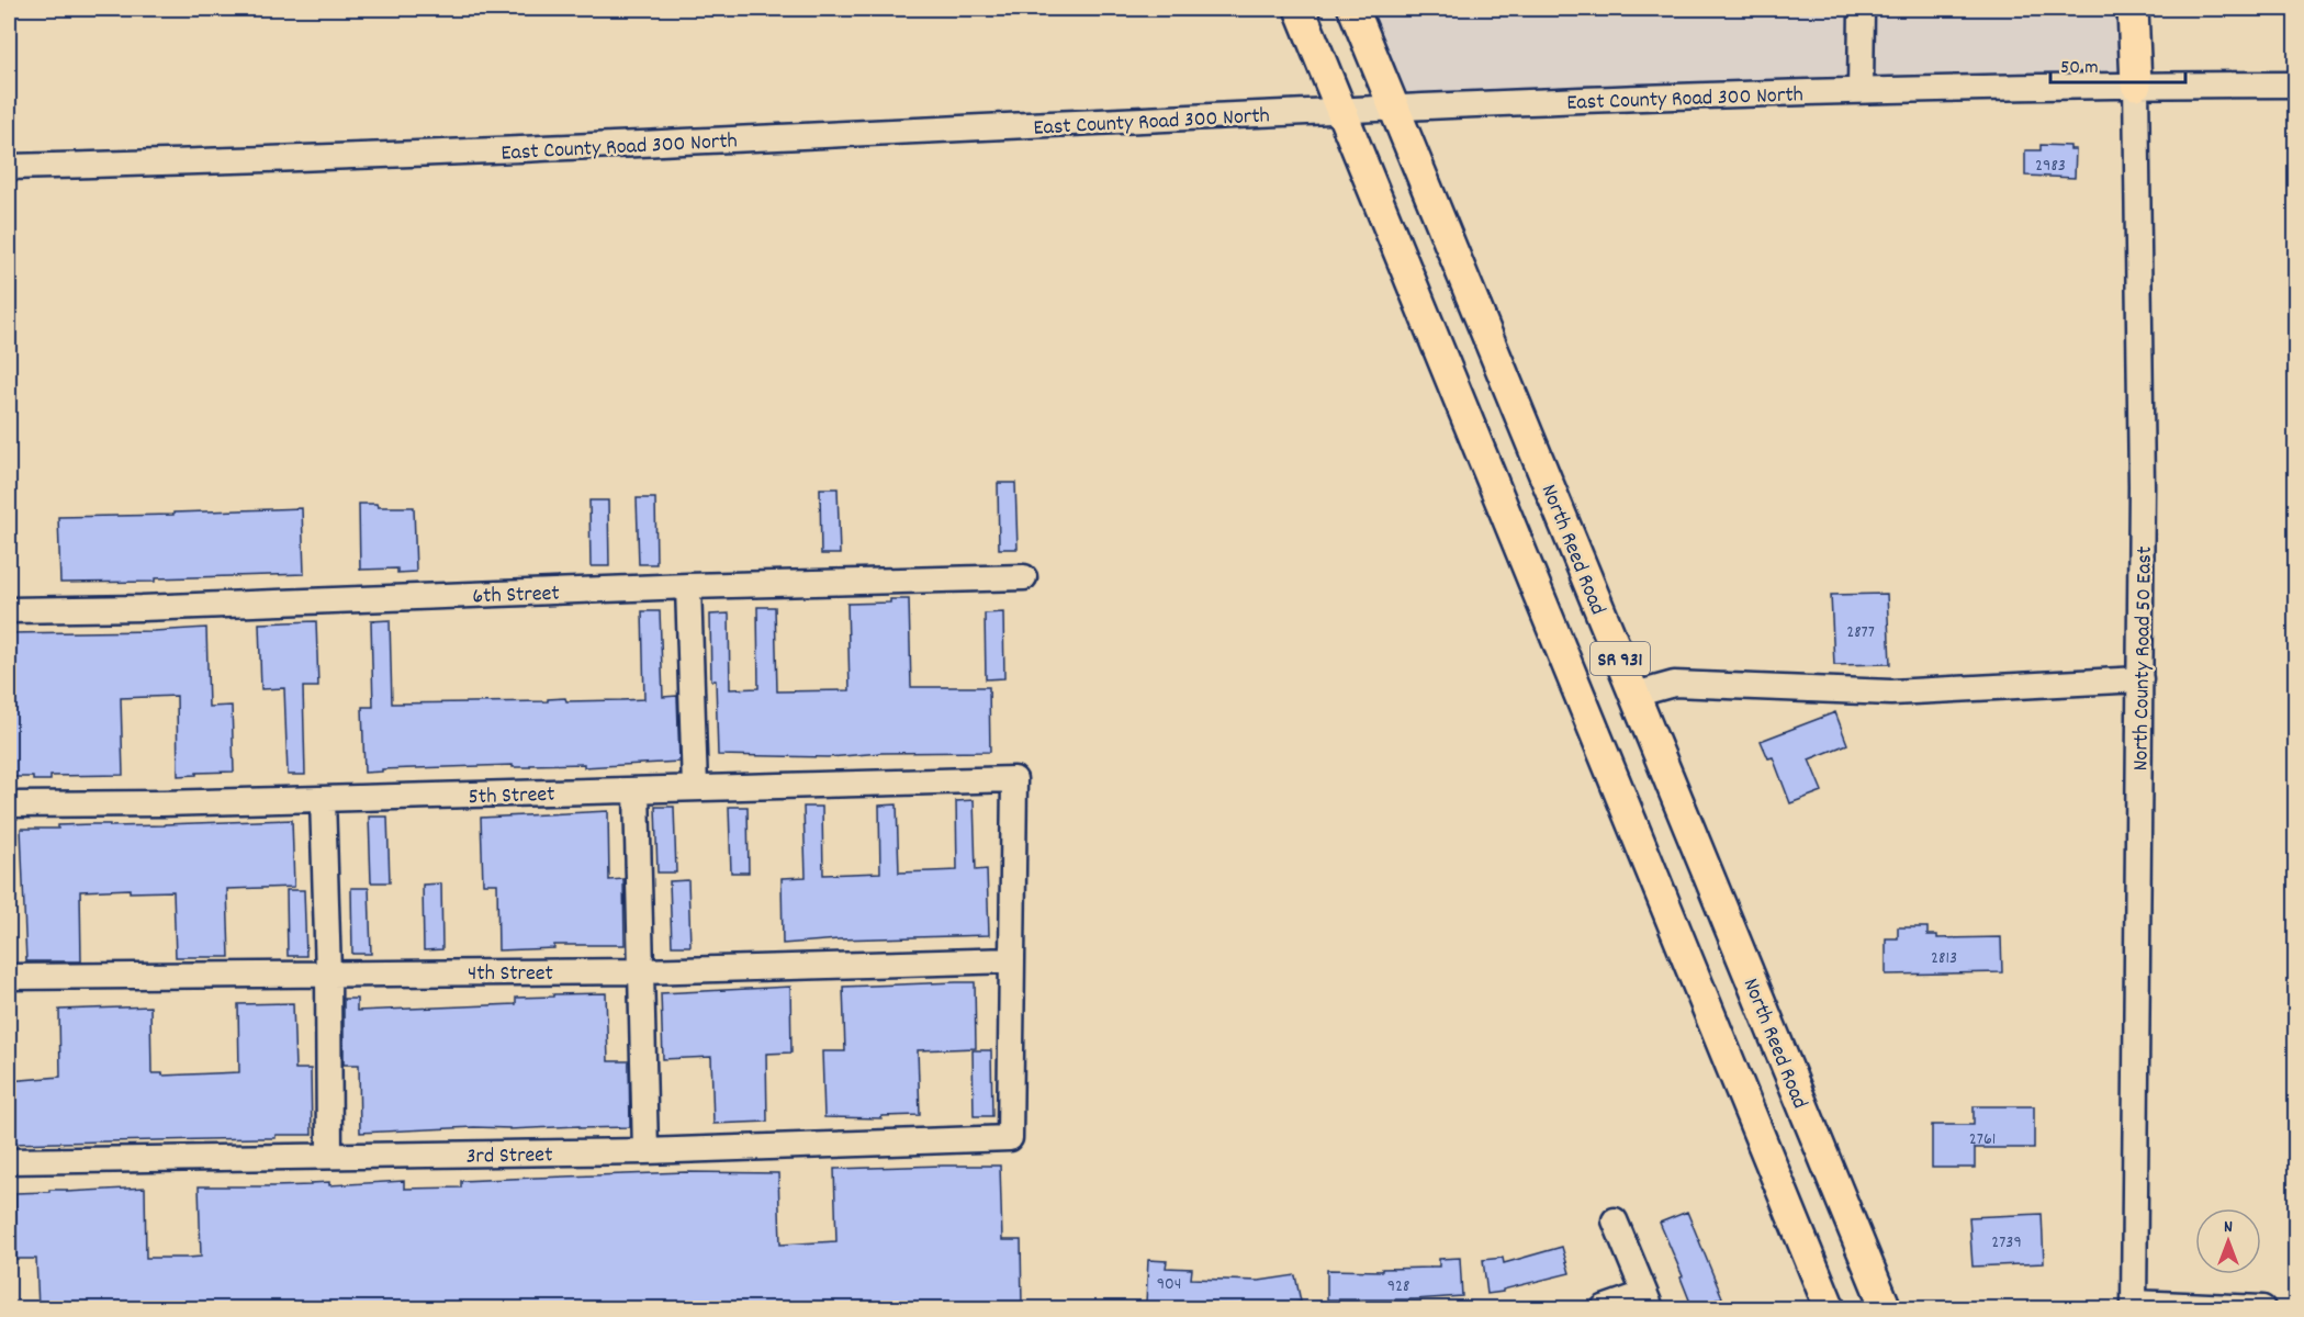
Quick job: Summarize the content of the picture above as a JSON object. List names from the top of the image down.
{
  "streets": {
    "main road": ["North Reed Road", "SR 931", "North County Road 50 East"],
    "street": [
      "East County Road 300 North",
      "6th Street",
      "5th Street",
      "4th Street",
      "3rd Street"
    ]
  },
  "crossings": [
    ["East County Road 300 North", "North Reed Road"],
    ["East County Road 300 North", "SR 931"],
    ["East County Road 300 North", "North County Road 50 East"],
    ["5th Street", "4th Street"],
    ["5th Street", "3rd Street"],
    ["4th Street", "3rd Street"]
  ],
  "house_numbers": [
    "2983",
    "2877",
    "2813",
    "2761",
    "2739",
    "904",
    "928"
  ],
  "scale_bar": "50 m",
  "north": "top"
}
